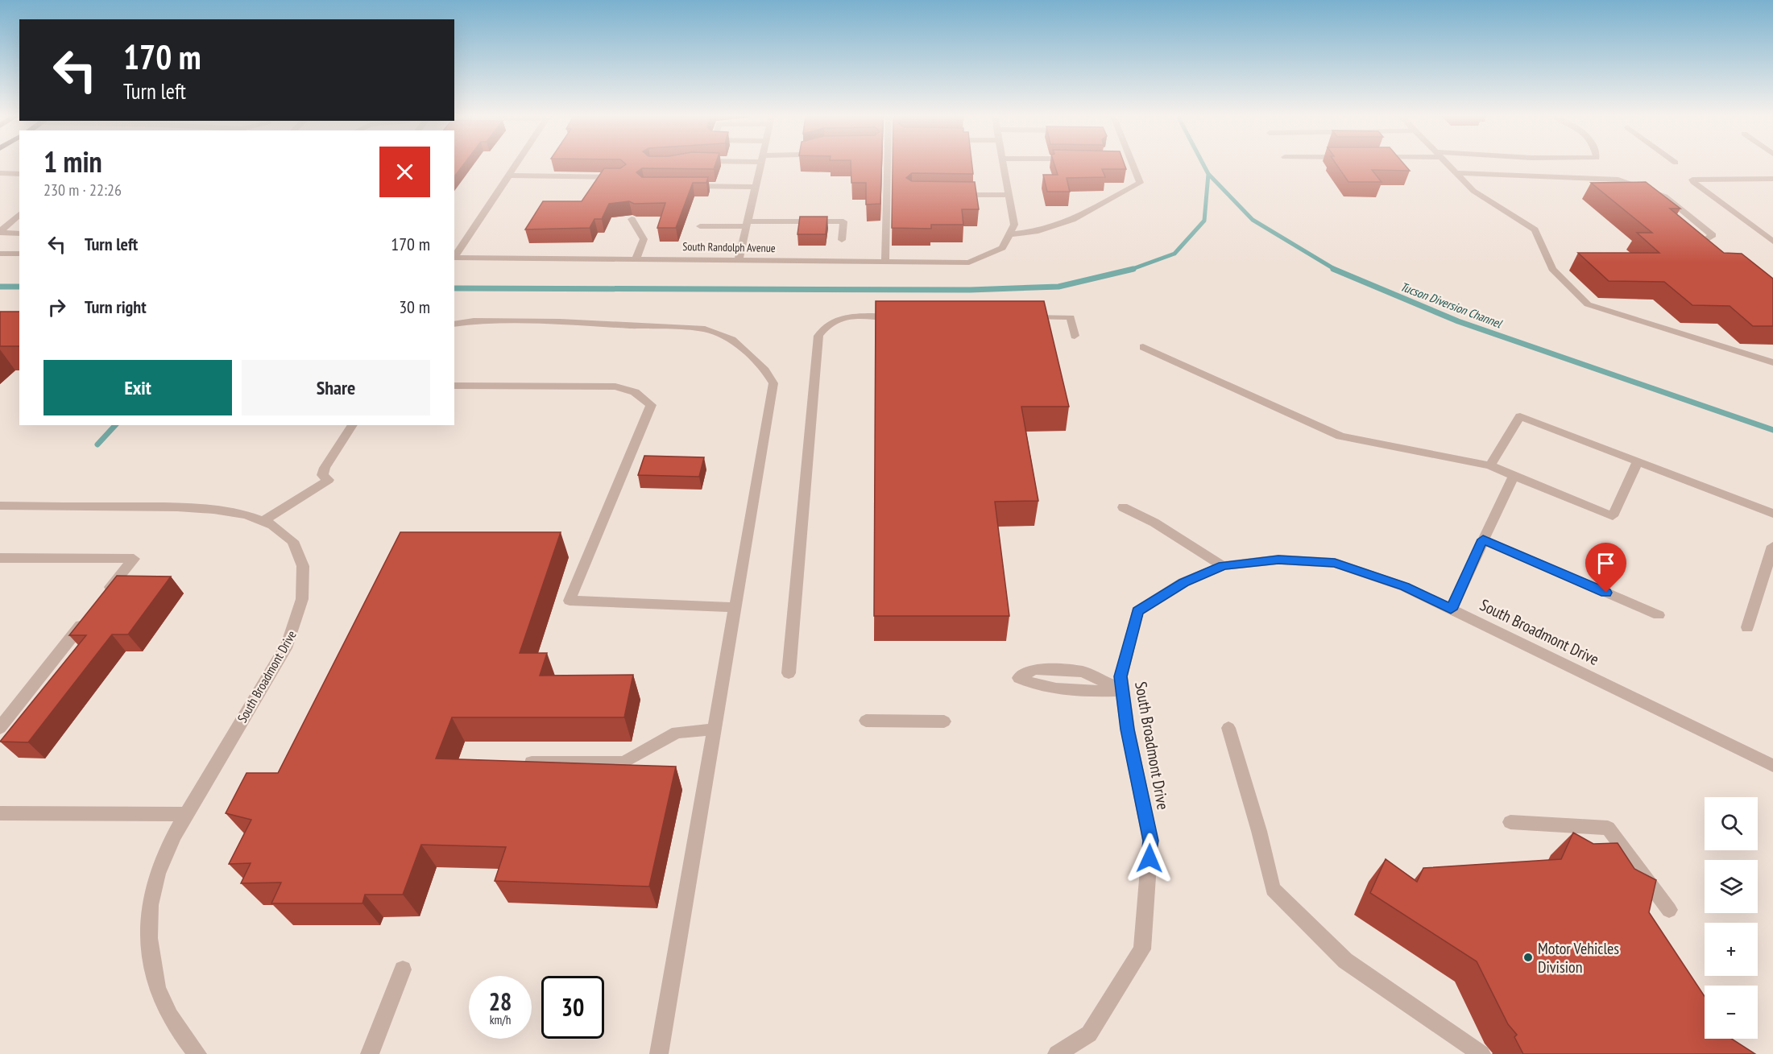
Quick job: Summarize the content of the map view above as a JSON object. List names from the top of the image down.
{
  "streets": {
    "street": ["South Randolph Avenue", "South Broadmont Drive"]
  },
  "water": ["Tucson Diversion Channel"],
  "places": ["Motor Vehicles Division"],
  "page": {
    "turn": ["170 m", "Turn left"],
    "heading": ["1 min", "230 m · 22:26"],
    "list": [
      {
        "name": "Turn left",
        "value": "170 m"
      },
      {
        "name": "Turn right",
        "value": "30 m"
      }
    ],
    "buttons": ["Exit", "Share"],
    "map_buttons": ["+", "−"],
    "speed": "28 km/h",
    "limit": "30"
  }
}
